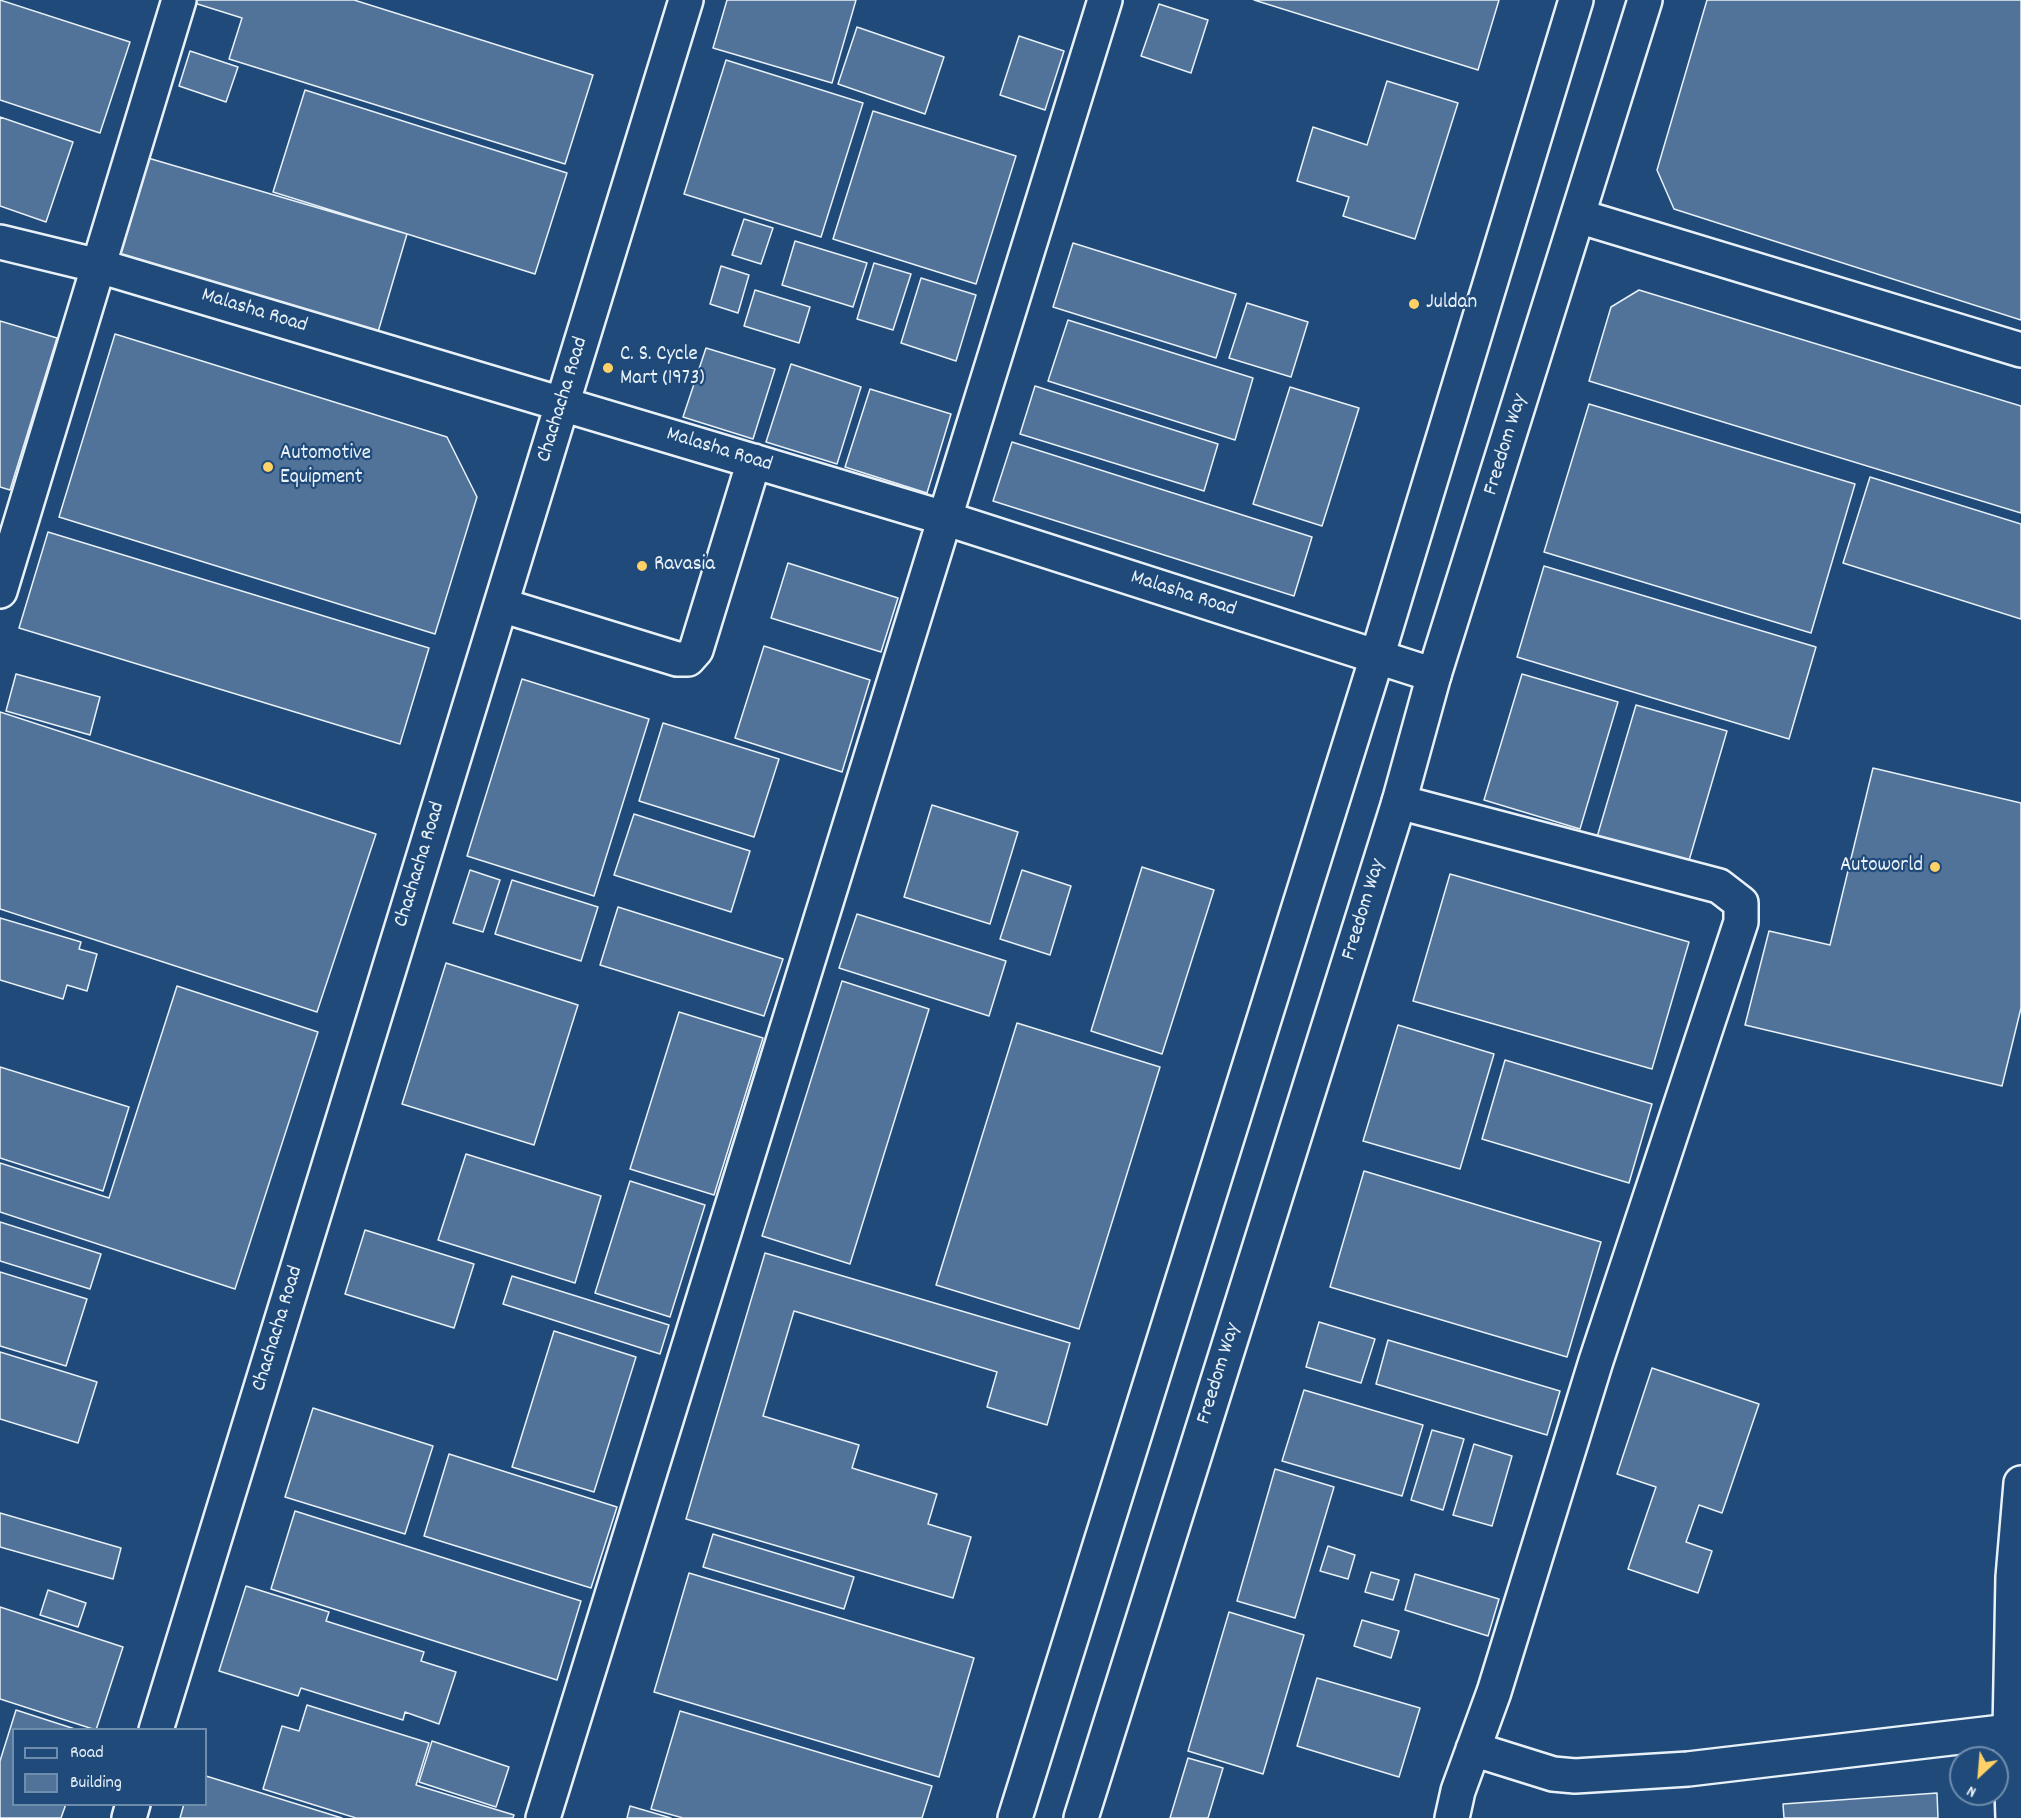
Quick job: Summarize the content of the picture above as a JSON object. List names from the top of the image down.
{
  "streets": {
    "main road": ["Malasha Road", "Chachacha Road", "Freedom Way"]
  },
  "crossings": [
    ["Malasha Road", "Chachacha Road"],
    ["Malasha Road", "Freedom Way"]
  ],
  "places": [
    "Juldan",
    "C. S. Cycle Mart (1973)",
    "Automotive Equipment",
    "Ravasia",
    "Autoworld"
  ],
  "legend": ["Road", "Building"],
  "north": "bottom left"
}
